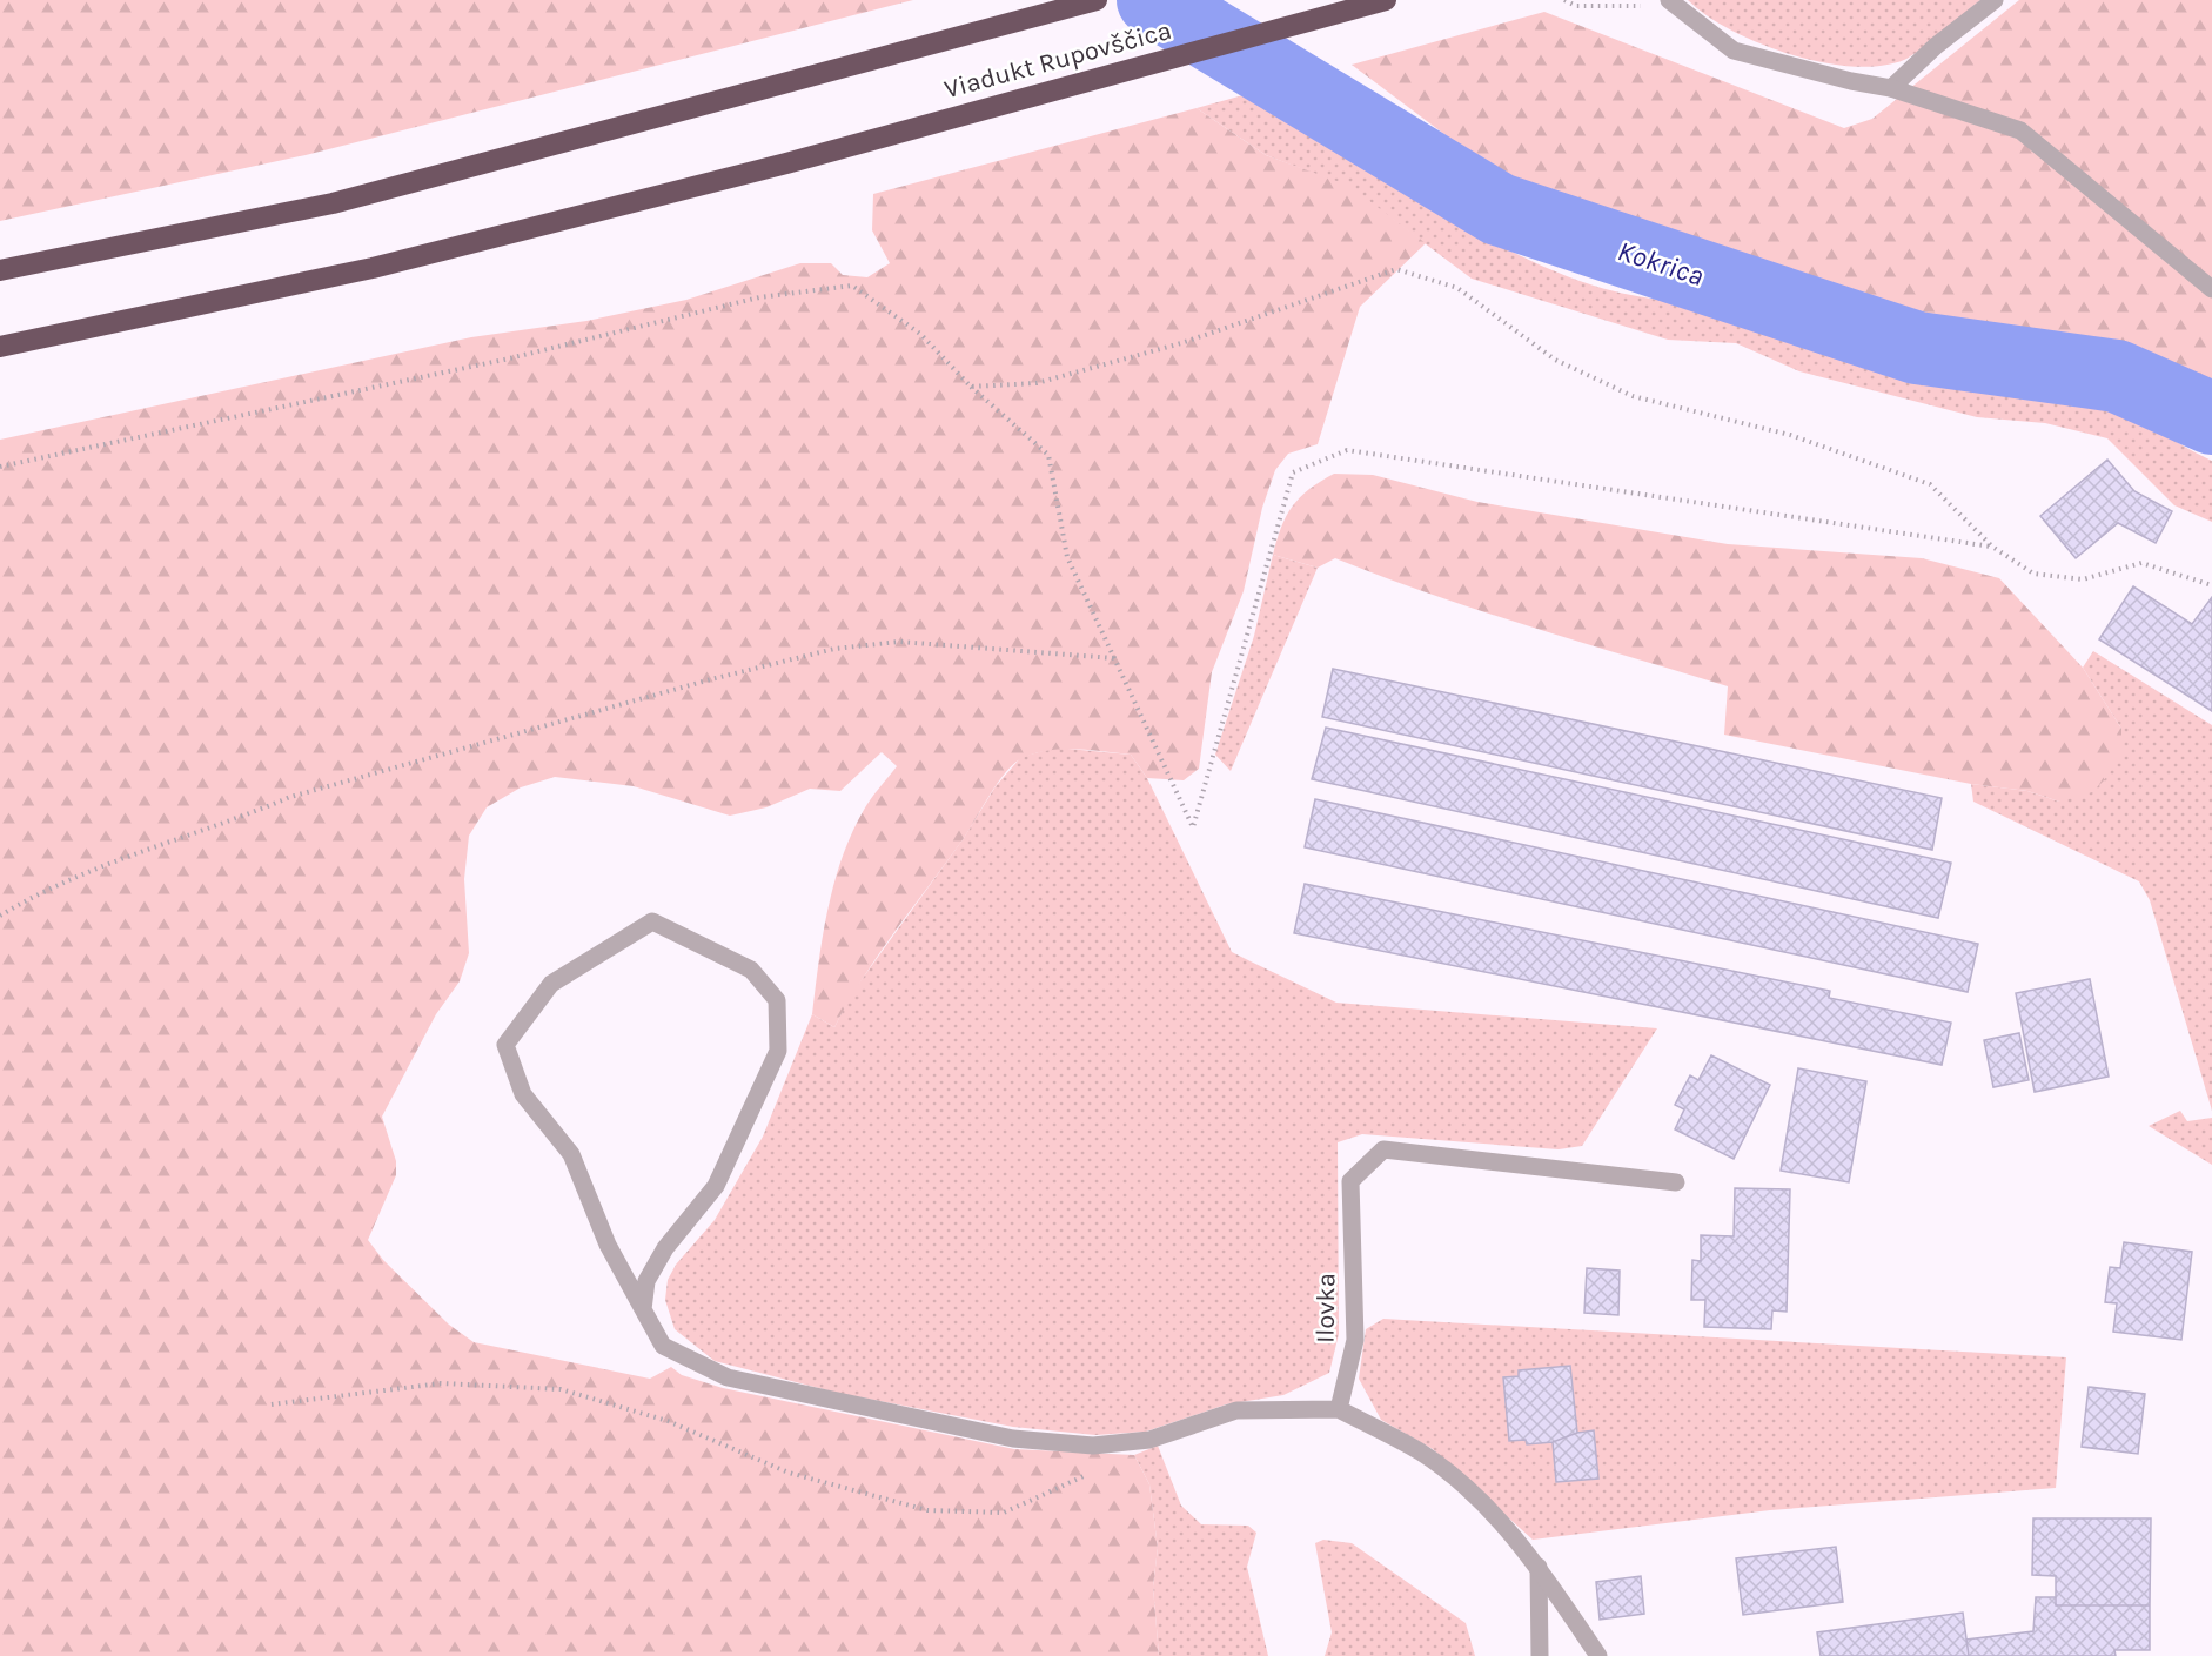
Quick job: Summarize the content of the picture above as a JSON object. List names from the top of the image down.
{
  "streets": {
    "highway": ["Viadukt Rupovščica"],
    "street": ["Ilovka"]
  },
  "water": ["Kokrica"]
}
